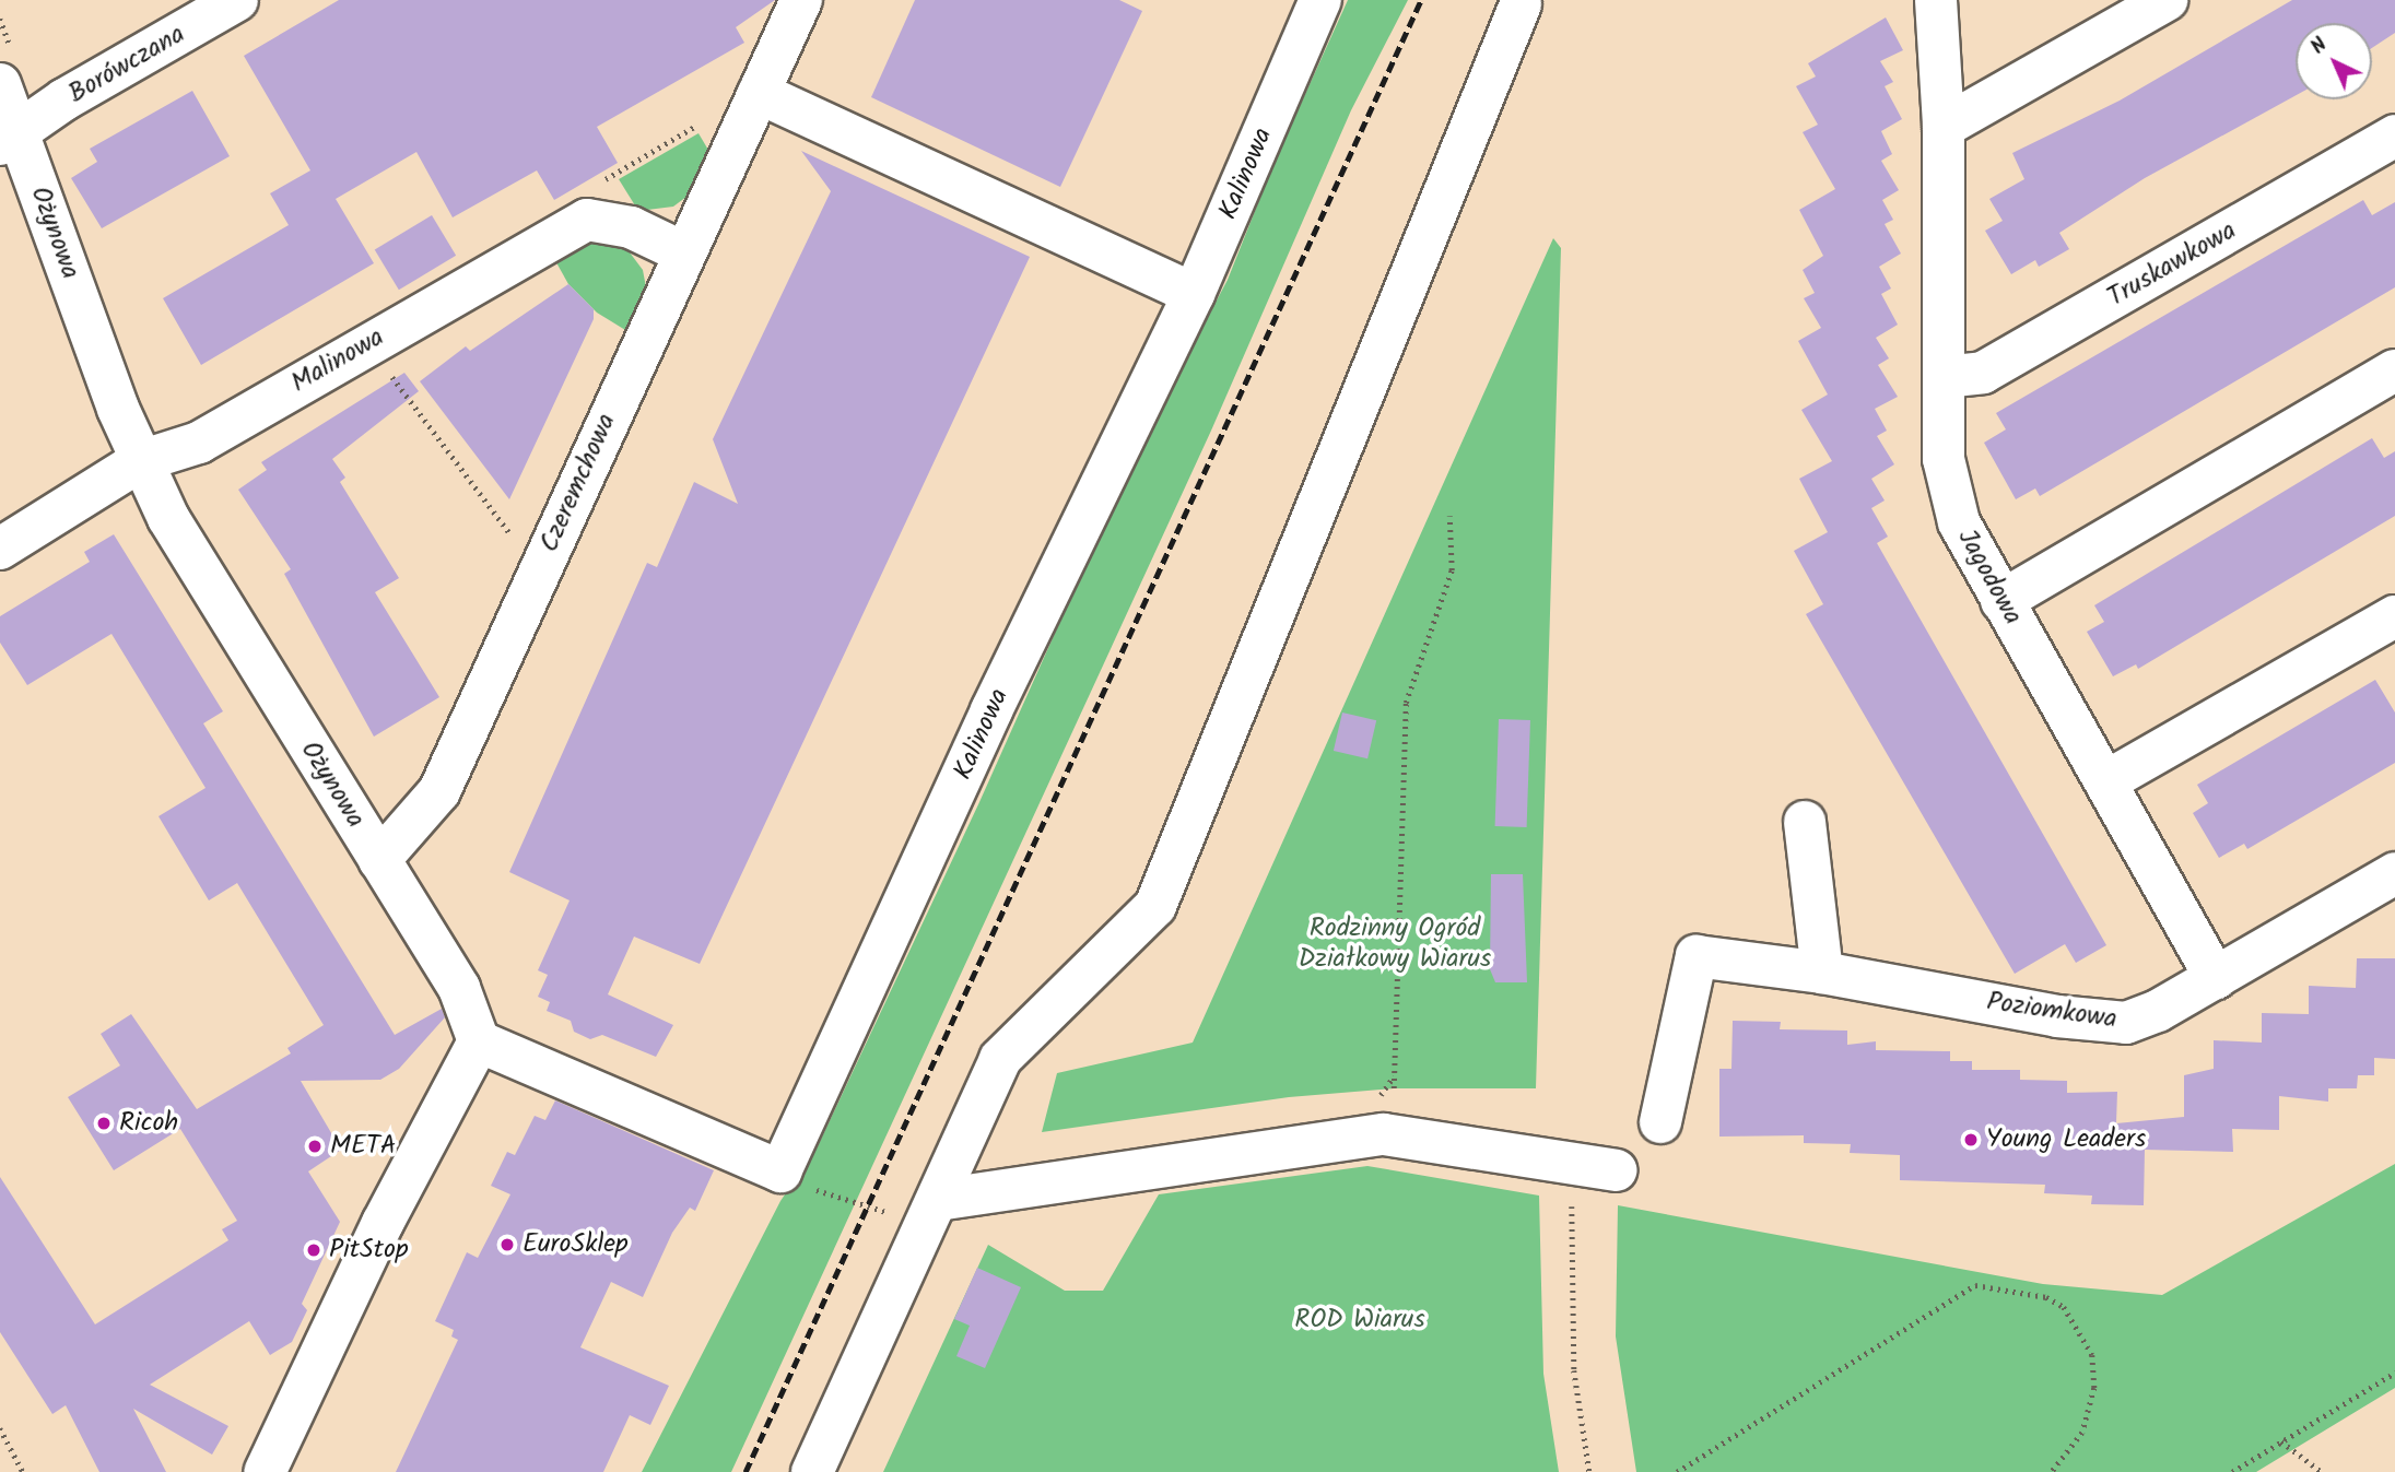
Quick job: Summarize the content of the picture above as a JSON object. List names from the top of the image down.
{
  "streets": {
    "street": [
      "Borówczana",
      "Kalinowa",
      "Ożynowa",
      "Truskawkowa",
      "Malinowa",
      "Czeremchowa",
      "Jagodowa",
      "Poziomkowa"
    ]
  },
  "crossings": [
    ["Borówczana", "Ożynowa"],
    ["Kalinowa", "Ożynowa"],
    ["Ożynowa", "Malinowa"],
    ["Ożynowa", "Czeremchowa"],
    ["Truskawkowa", "Jagodowa"],
    ["Malinowa", "Czeremchowa"],
    ["Jagodowa", "Poziomkowa"]
  ],
  "parks": ["Rodzinny Ogród Działkowy Wiarus", "ROD Wiarus"],
  "places": [
    "Ricoh",
    "Young Leaders",
    "META",
    "EuroSklep",
    "PitStop"
  ],
  "north": "top left"
}
